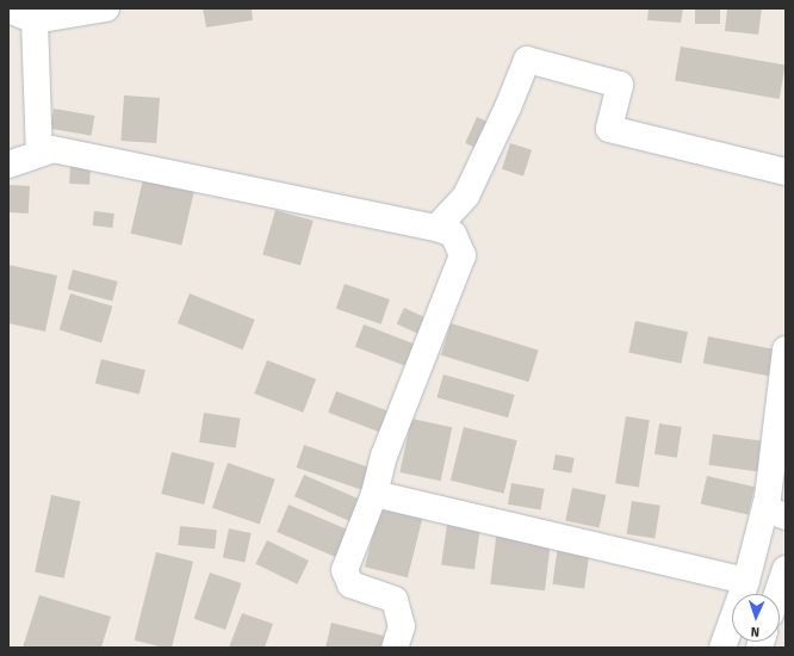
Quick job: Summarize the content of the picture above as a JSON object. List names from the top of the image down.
{
  "north": "bottom"
}
